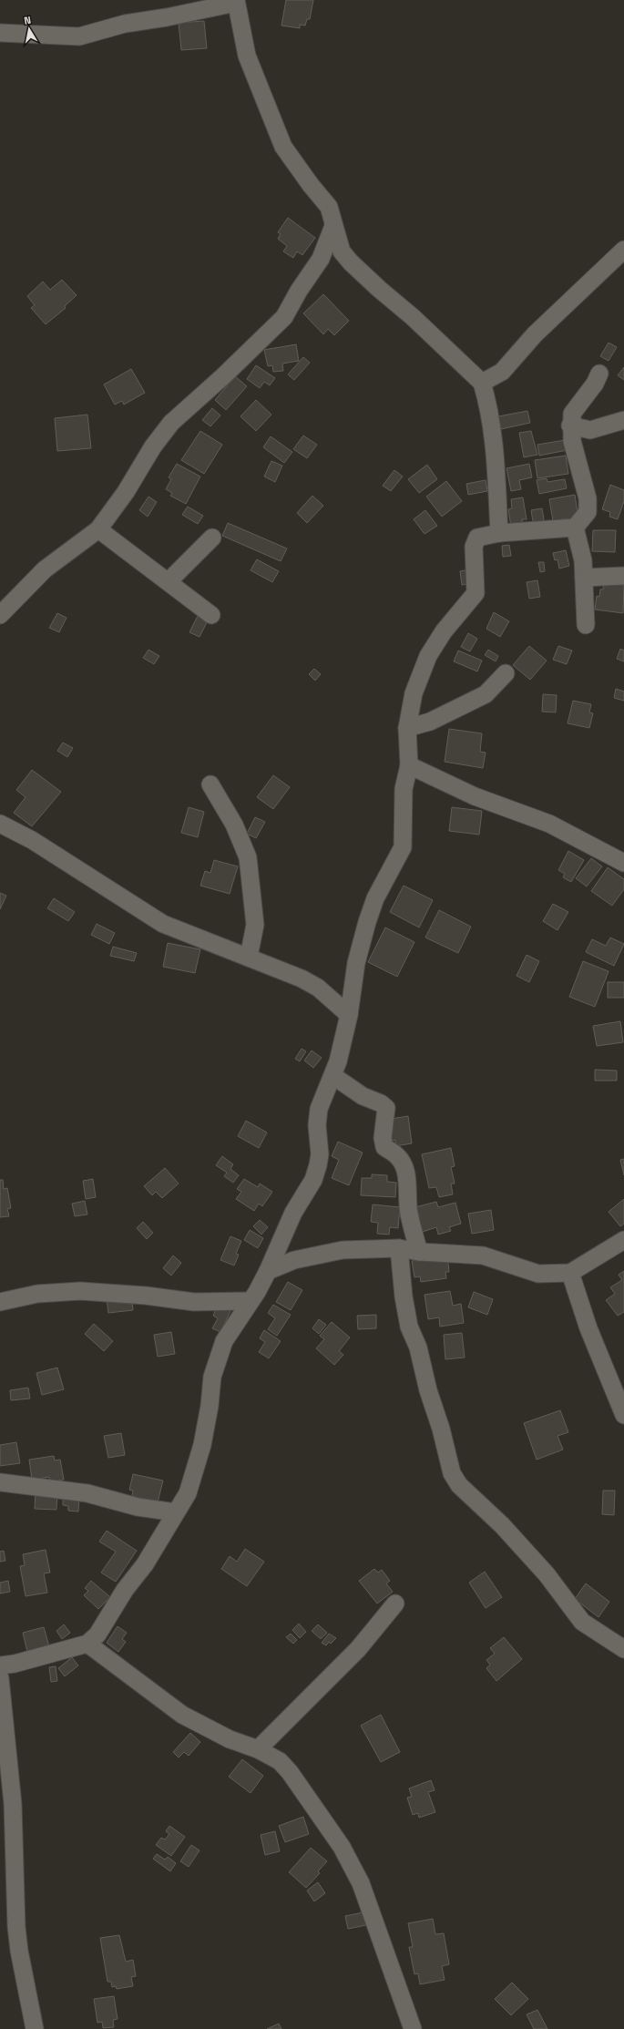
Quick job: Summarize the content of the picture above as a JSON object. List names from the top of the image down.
{
  "north": "top"
}
